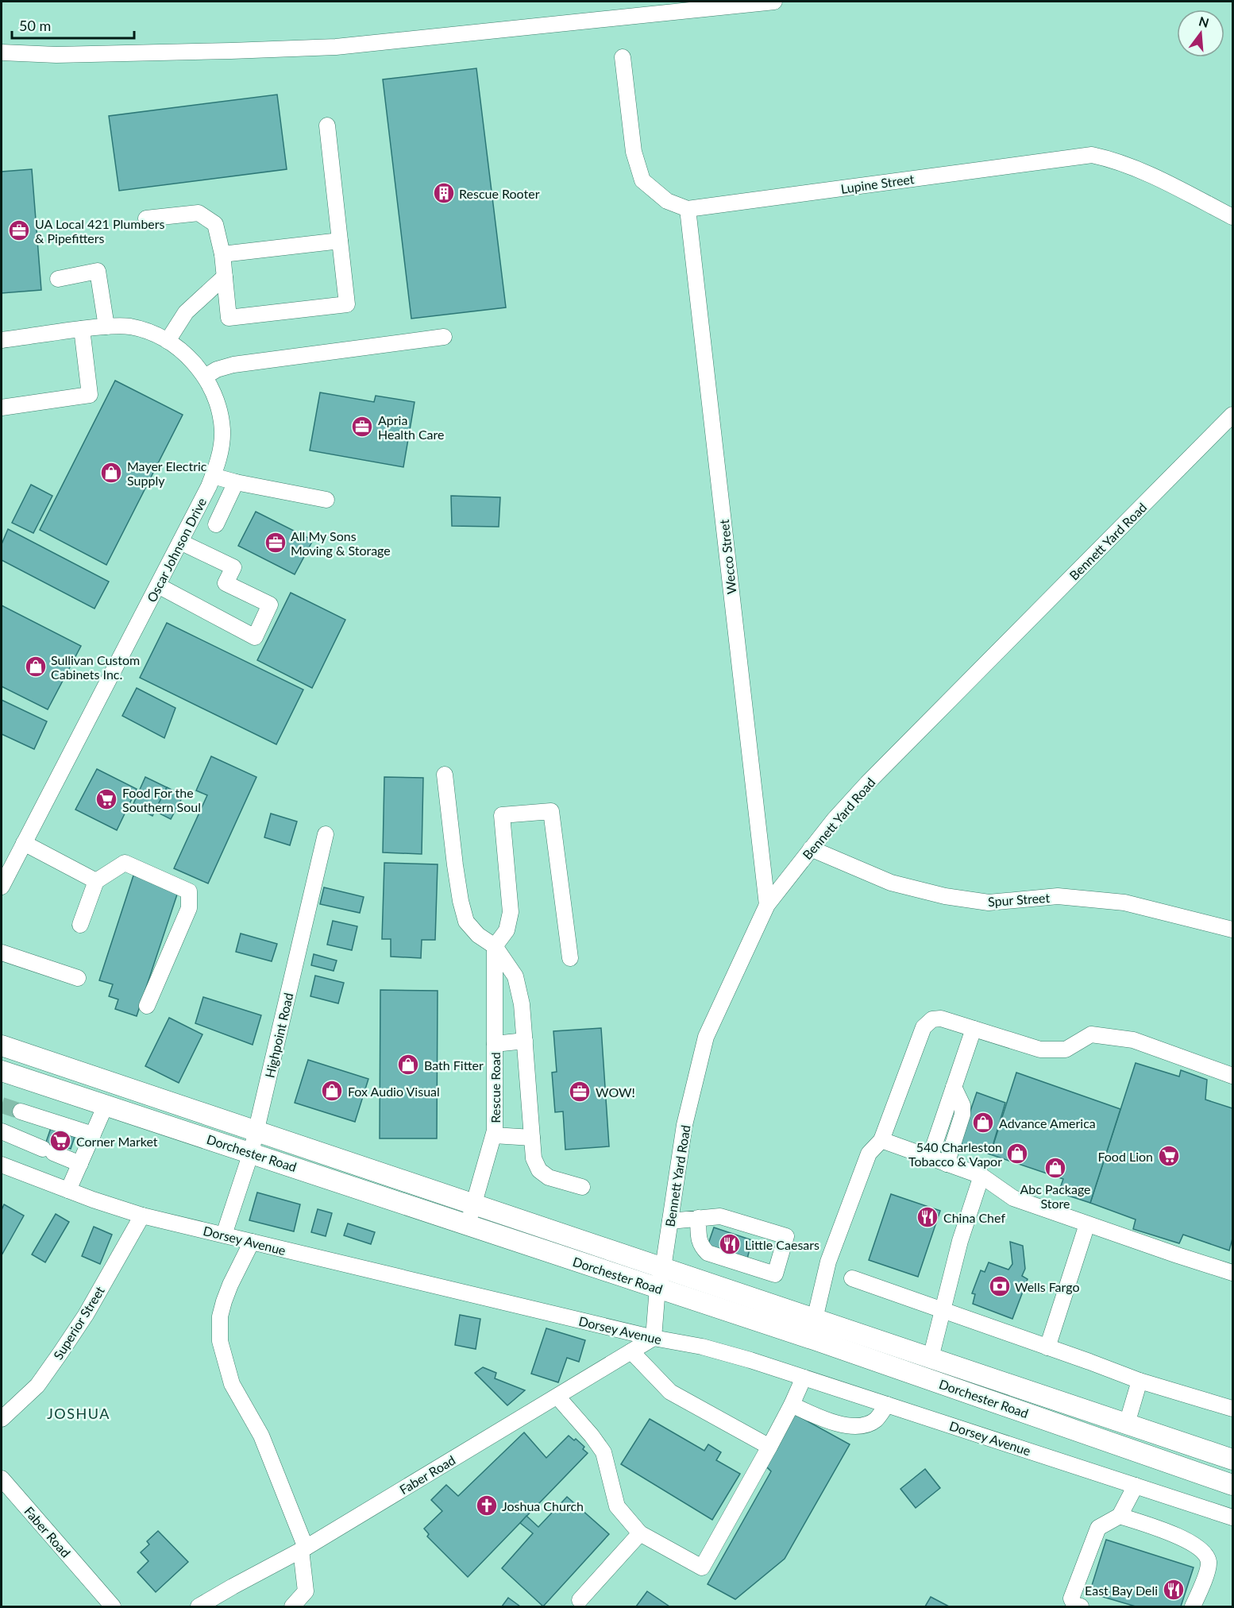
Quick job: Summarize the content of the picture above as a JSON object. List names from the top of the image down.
{
  "streets": {
    "main road": ["Dorchester Road"],
    "street": [
      "Lupine Street",
      "Bennett Yard Road",
      "Oscar Johnson Drive",
      "Wecco Street",
      "Spur Street",
      "Highpoint Road",
      "Rescue Road",
      "Dorsey Avenue",
      "Superior Street",
      "Faber Road"
    ]
  },
  "crossings": [
    ["Lupine Street", "Wecco Street"],
    ["Bennett Yard Road", "Wecco Street"],
    ["Bennett Yard Road", "Spur Street"],
    ["Bennett Yard Road", "Dorchester Road"],
    ["Bennett Yard Road", "Dorsey Avenue"],
    ["Bennett Yard Road", "Faber Road"],
    ["Highpoint Road", "Dorchester Road"],
    ["Highpoint Road", "Dorsey Avenue"],
    ["Rescue Road", "Dorchester Road"],
    ["Dorsey Avenue", "Superior Street"],
    ["Dorsey Avenue", "Faber Road"]
  ],
  "districts": ["JOSHUA"],
  "places": {
    "building": ["Rescue Rooter"],
    "office": [
      "UA Local 421 Plumbers & Pipefitters",
      "Apria Health Care",
      "All My Sons Moving & Storage",
      "WOW!"
    ],
    "shop": [
      "Mayer Electric Supply",
      "Sullivan Custom Cabinets Inc.",
      "Bath Fitter",
      "Fox Audio Visual",
      "Advance America",
      "540 Charleston Tobacco & Vapor",
      "Abc Package Store"
    ],
    "supermarket": ["Food For the Southern Soul", "Corner Market", "Food Lion"],
    "restaurant": ["China Chef", "Little Caesars", "East Bay Deli"],
    "bank": ["Wells Fargo"],
    "church": ["Joshua Church"]
  },
  "scale_bar": "50 m",
  "north": "top"
}
